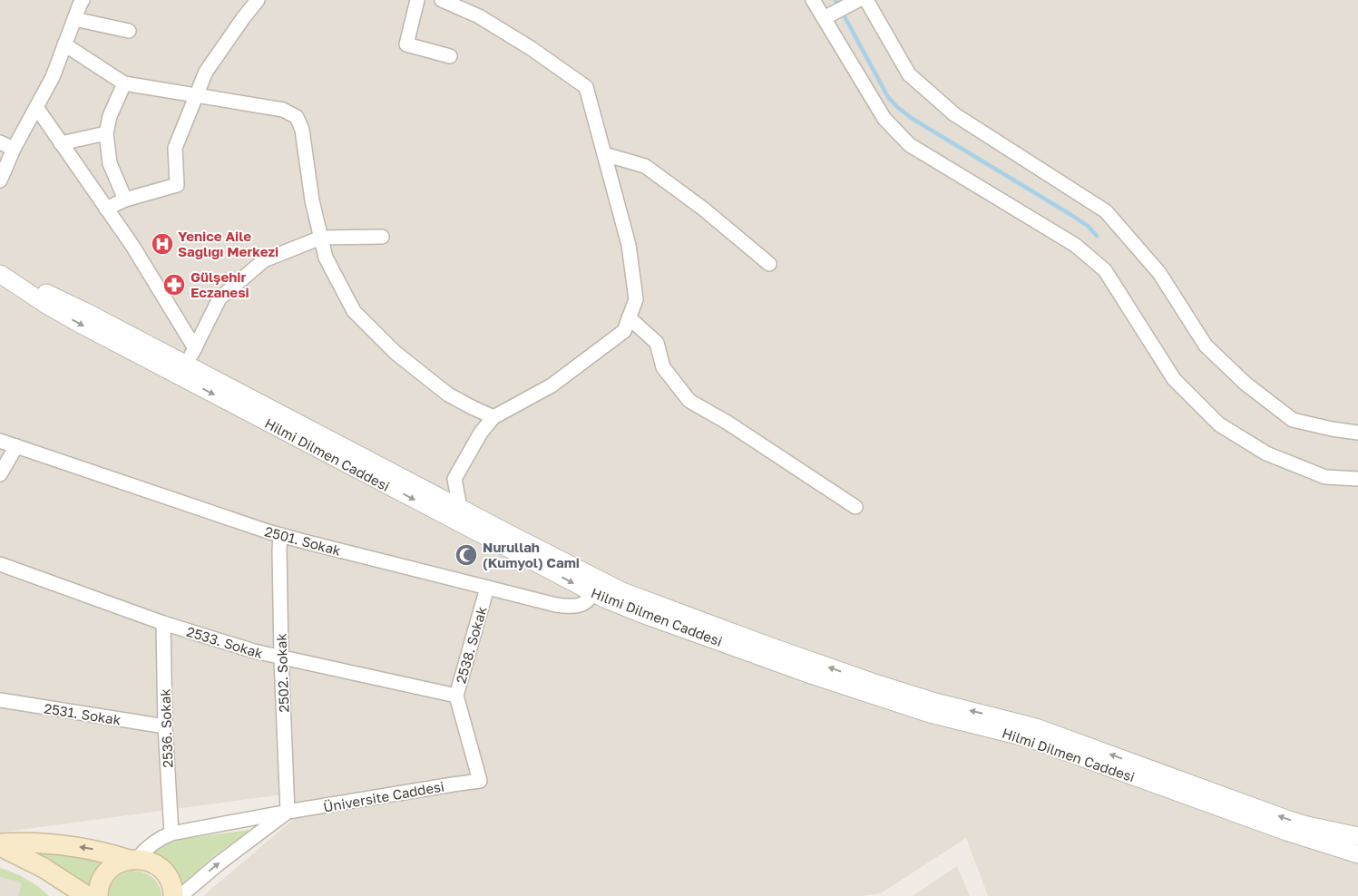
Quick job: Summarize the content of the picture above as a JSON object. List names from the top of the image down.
{
  "streets": {
    "street": [
      "Hilmi Dilmen Caddesi",
      "2501. Sokak",
      "2533. Sokak",
      "2538. Sokak",
      "2502. Sokak",
      "2531. Sokak",
      "2536. Sokak",
      "Üniversite Caddesi"
    ]
  },
  "crossings": [
    ["Hilmi Dilmen Caddesi", "2501. Sokak"],
    ["2501. Sokak", "2538. Sokak"],
    ["2501. Sokak", "2502. Sokak"],
    ["2533. Sokak", "2538. Sokak"],
    ["2533. Sokak", "2502. Sokak"],
    ["2533. Sokak", "2536. Sokak"],
    ["2538. Sokak", "Üniversite Caddesi"],
    ["2502. Sokak", "Üniversite Caddesi"],
    ["2531. Sokak", "2536. Sokak"],
    ["2536. Sokak", "Üniversite Caddesi"]
  ],
  "places": {
    "hospital": ["Yenice Aile Sağlığı Merkezi"],
    "pharmacy": ["Gülşehir Eczanesi"],
    "mosque": ["Nurullah (Kumyol) Cami"]
  }
}
